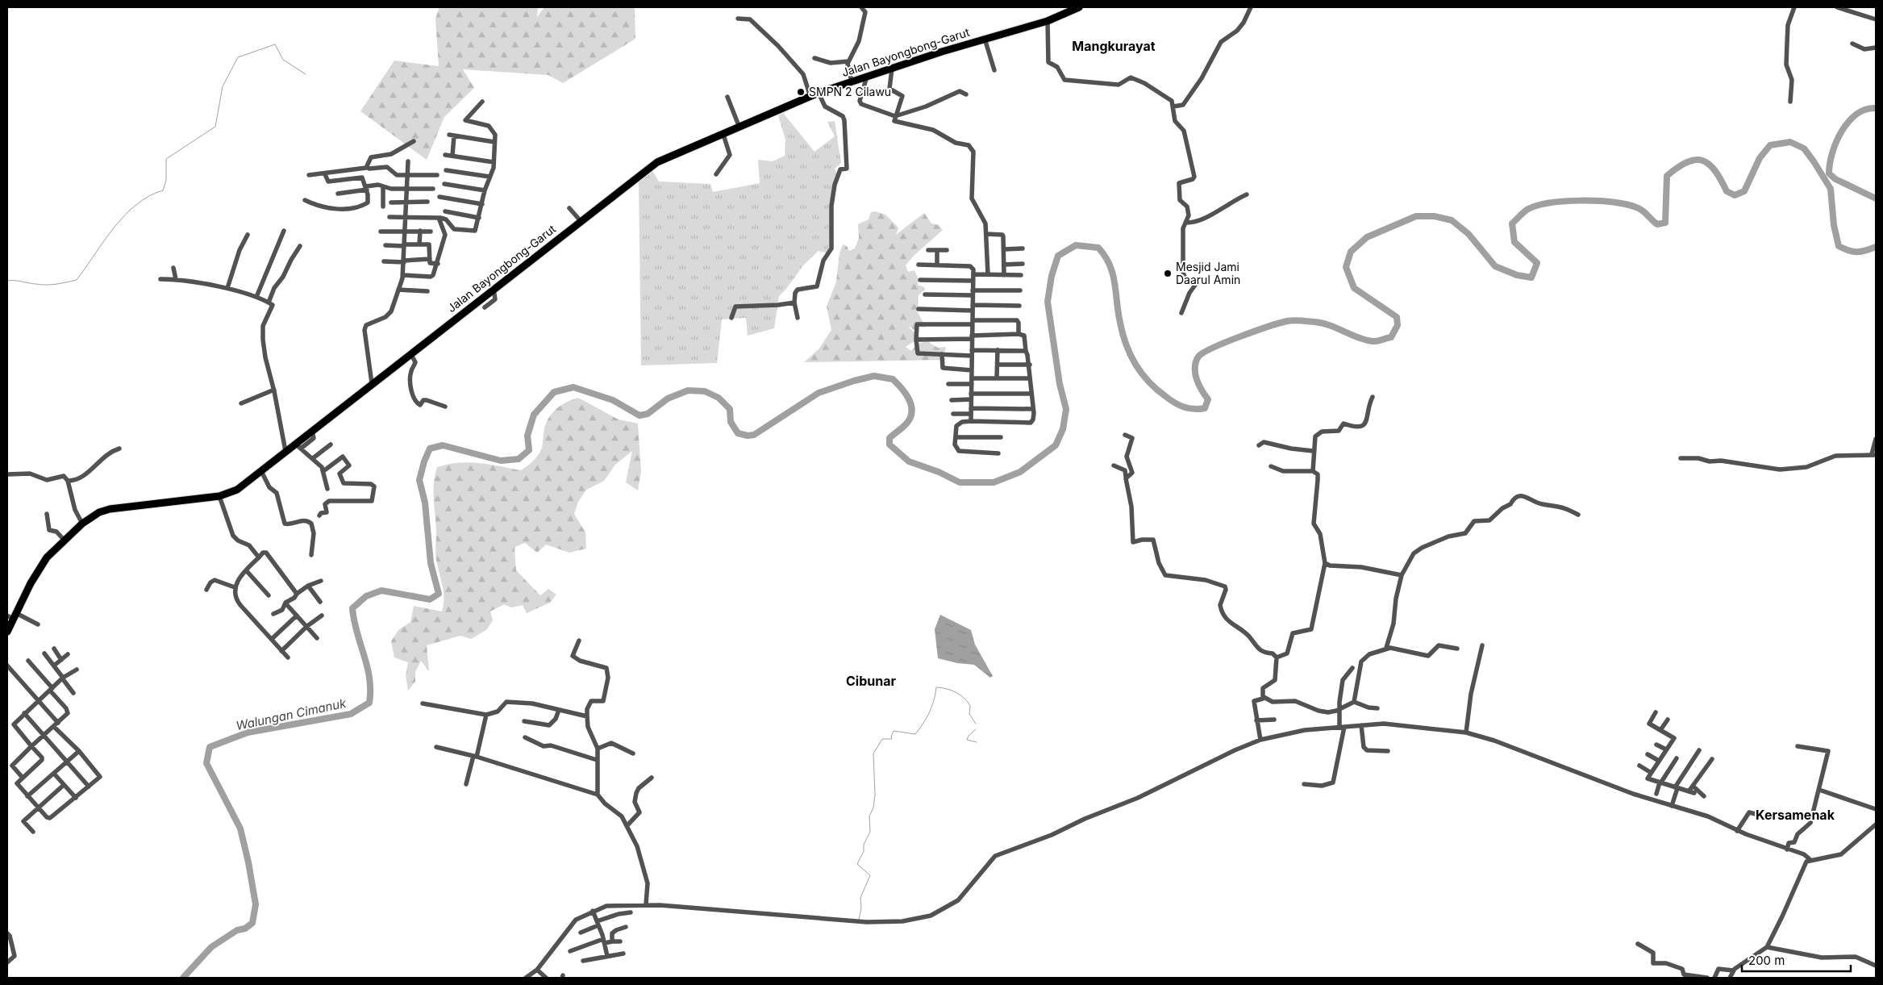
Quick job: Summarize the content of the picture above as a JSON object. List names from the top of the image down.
{
  "streets": {
    "main road": ["Jalan Bayongbong-Garut"]
  },
  "districts": ["Mangkurayat", "Cibunar", "Kersamenak"],
  "water": ["Walungan Cimanuk"],
  "places": ["SMPN 2 Cilawu", "Mesjid Jami Daarul Amin"],
  "scale_bar": "200 m"
}
